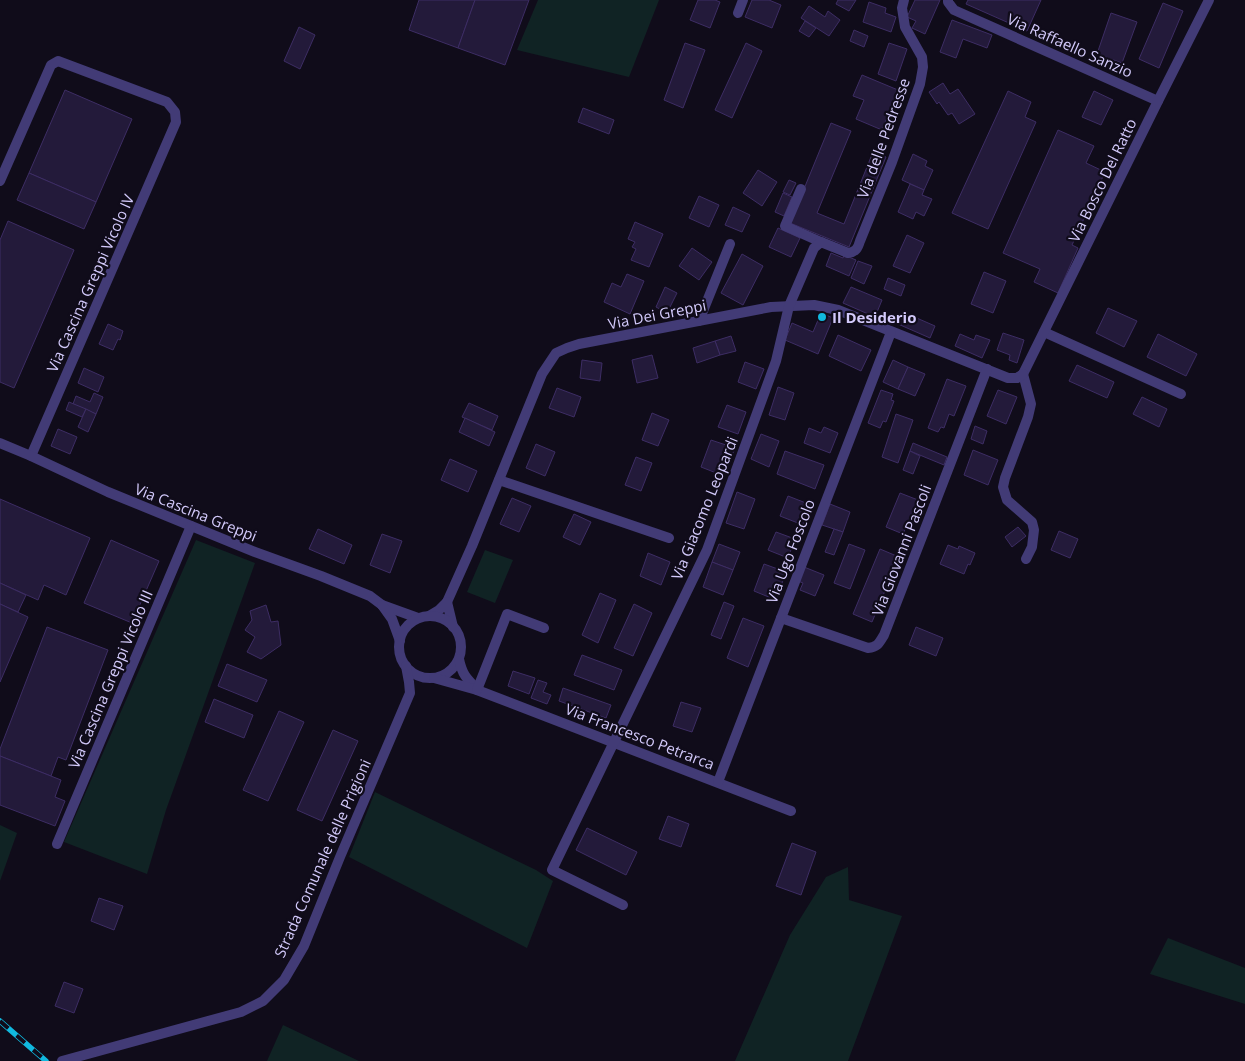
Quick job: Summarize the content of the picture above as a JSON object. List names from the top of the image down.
{
  "streets": {
    "street": [
      "Via Raffaello Sanzio",
      "Via delle Pedresse",
      "Via Bosco Del Ratto",
      "Via Cascina Greppi Vicolo IV",
      "Via Dei Greppi",
      "Via Giacomo Leopardi",
      "Via Cascina Greppi",
      "Via Giovanni Pascoli",
      "Via Ugo Foscolo",
      "Via Cascina Greppi Vicolo III",
      "Via Francesco Petrarca",
      "Strada Comunale delle Prigioni"
    ]
  },
  "crossings": [
    ["Via Raffaello Sanzio", "Via Bosco Del Ratto"],
    ["Via Bosco Del Ratto", "Via Dei Greppi"],
    ["Via Cascina Greppi Vicolo IV", "Via Cascina Greppi"],
    ["Via Dei Greppi", "Via Giacomo Leopardi"],
    ["Via Dei Greppi", "Via Giovanni Pascoli"],
    ["Via Dei Greppi", "Via Ugo Foscolo"],
    ["Via Giacomo Leopardi", "Via Francesco Petrarca"],
    ["Via Cascina Greppi", "Via Cascina Greppi Vicolo III"],
    ["Via Cascina Greppi", "Via Francesco Petrarca"],
    ["Via Giovanni Pascoli", "Via Ugo Foscolo"],
    ["Via Ugo Foscolo", "Via Francesco Petrarca"]
  ],
  "places": ["Il Desiderio"]
}
